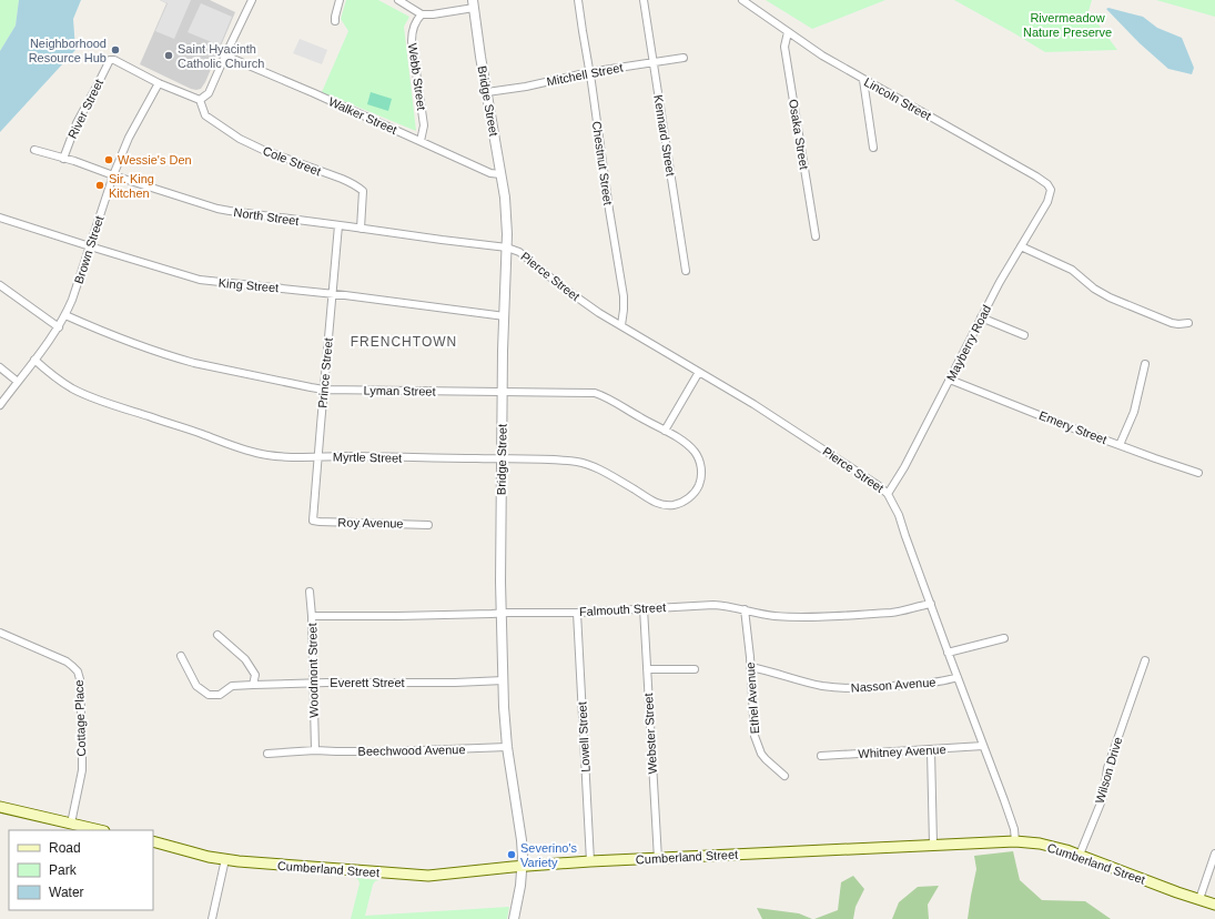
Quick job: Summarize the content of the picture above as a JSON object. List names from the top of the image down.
{
  "streets": {
    "main road": ["Cumberland Street"],
    "street": [
      "Mitchell Street",
      "Webb Street",
      "Lincoln Street",
      "Bridge Street",
      "River Street",
      "Walker Street",
      "Osaka Street",
      "Kennard Street",
      "Cole Street",
      "Chestnut Street",
      "North Street",
      "Brown Street",
      "Pierce Street",
      "King Street",
      "Mayberry Road",
      "Prince Street",
      "Lyman Street",
      "Emery Street",
      "Myrtle Street",
      "Roy Avenue",
      "Falmouth Street",
      "Woodmont Street",
      "Everett Street",
      "Nasson Avenue",
      "Ethel Avenue",
      "Cottage Place",
      "Webster Street",
      "Lowell Street",
      "Beechwood Avenue",
      "Whitney Avenue",
      "Wilson Drive"
    ]
  },
  "crossings": [
    ["Mitchell Street", "Bridge Street"],
    ["Mitchell Street", "Kennard Street"],
    ["Mitchell Street", "Chestnut Street"],
    ["Webb Street", "Walker Street"],
    ["Lincoln Street", "Osaka Street"],
    ["Lincoln Street", "Mayberry Road"],
    ["Bridge Street", "Walker Street"],
    ["Bridge Street", "North Street"],
    ["Bridge Street", "Pierce Street"],
    ["Bridge Street", "King Street"],
    ["Bridge Street", "Lyman Street"],
    ["Bridge Street", "Myrtle Street"],
    ["Bridge Street", "Falmouth Street"],
    ["Bridge Street", "Everett Street"],
    ["Bridge Street", "Beechwood Avenue"],
    ["Bridge Street", "Cumberland Street"],
    ["River Street", "North Street"],
    ["River Street", "Brown Street"],
    ["Cole Street", "North Street"],
    ["Chestnut Street", "Pierce Street"],
    ["North Street", "Brown Street"],
    ["North Street", "Pierce Street"],
    ["North Street", "Prince Street"],
    ["Brown Street", "King Street"],
    ["Brown Street", "Lyman Street"],
    ["Brown Street", "Myrtle Street"],
    ["Pierce Street", "Mayberry Road"],
    ["Pierce Street", "Falmouth Street"],
    ["Pierce Street", "Nasson Avenue"],
    ["Pierce Street", "Whitney Avenue"],
    ["Pierce Street", "Cumberland Street"],
    ["King Street", "Prince Street"],
    ["Mayberry Road", "Emery Street"],
    ["Prince Street", "Lyman Street"],
    ["Prince Street", "Myrtle Street"],
    ["Prince Street", "Roy Avenue"],
    ["Lyman Street", "Myrtle Street"],
    ["Falmouth Street", "Woodmont Street"],
    ["Falmouth Street", "Ethel Avenue"],
    ["Falmouth Street", "Webster Street"],
    ["Falmouth Street", "Lowell Street"],
    ["Woodmont Street", "Everett Street"],
    ["Woodmont Street", "Beechwood Avenue"],
    ["Nasson Avenue", "Ethel Avenue"],
    ["Webster Street", "Cumberland Street"],
    ["Lowell Street", "Cumberland Street"],
    ["Wilson Drive", "Cumberland Street"]
  ],
  "districts": ["FRENCHTOWN"],
  "parks": ["Rivermeadow Nature Preserve"],
  "places": [
    "Neighborhood Resource Hub",
    "Saint Hyacinth Catholic Church",
    "Wessie's Den",
    "Sir. King Kitchen",
    "Severino's Variety"
  ],
  "legend": ["Road", "Park", "Water"]
}
